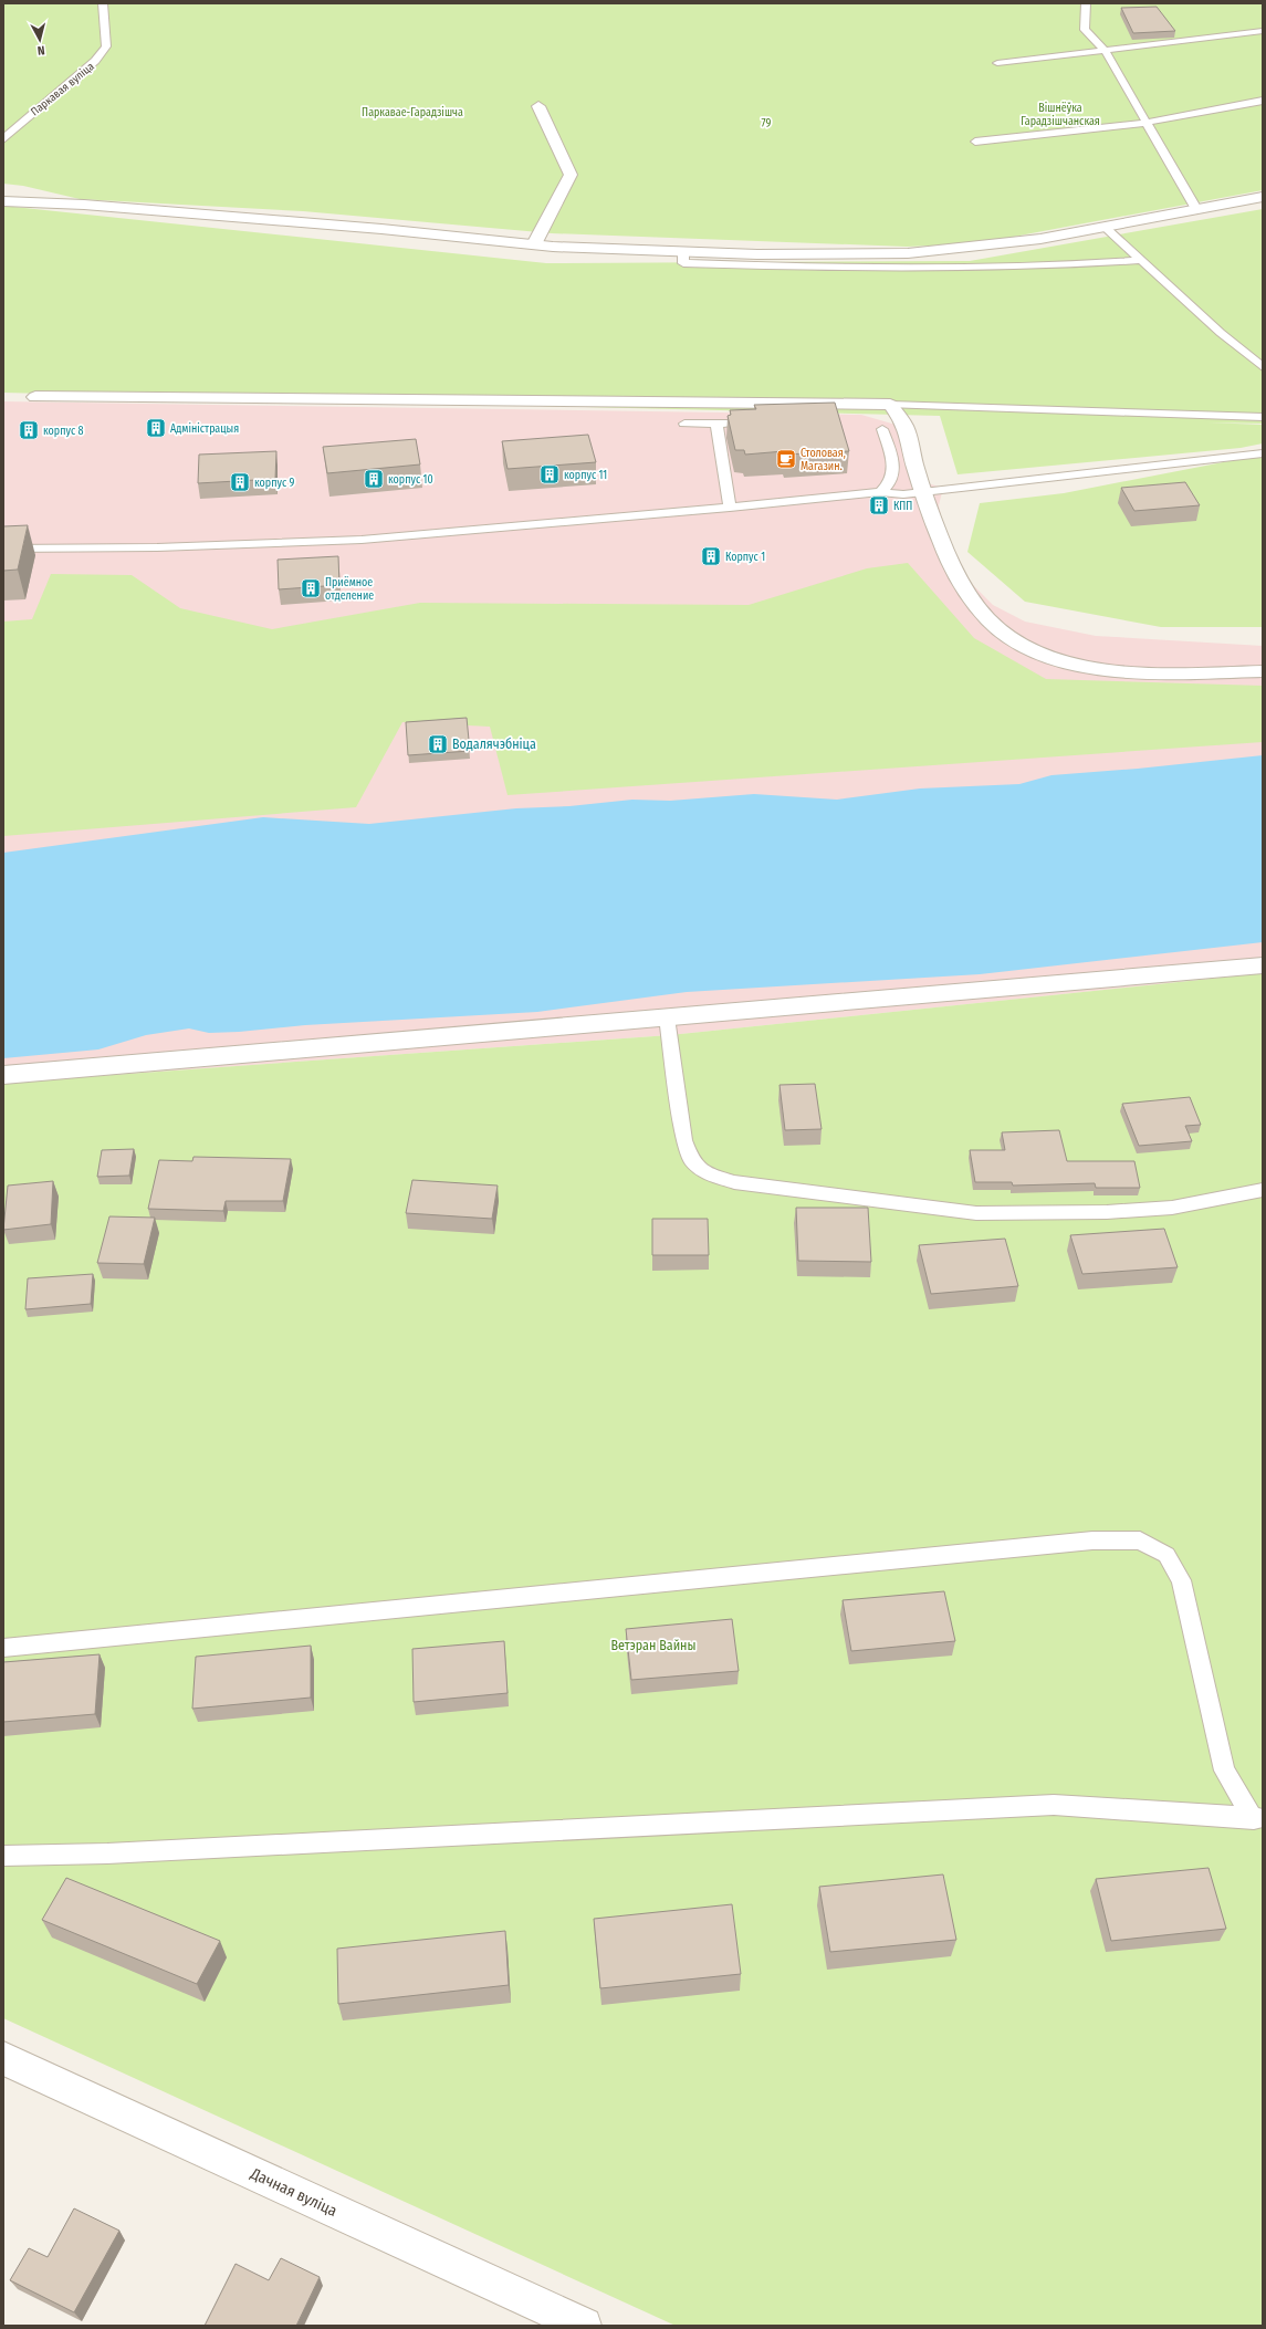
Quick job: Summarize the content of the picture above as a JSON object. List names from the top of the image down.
{
  "streets": {
    "street": ["Дачная вуліца"],
    "lane": ["Паркавая вуліца"]
  },
  "parks": [
    "Вішнёўка Гарадзішчанская",
    "Паркавае-Гарадзішча",
    "79",
    "Ветэран Вайны"
  ],
  "places": {
    "building": [
      "Адміністрацыя",
      "корпус 8",
      "корпус 11",
      "корпус 10",
      "корпус 9",
      "КПП",
      "Корпус 1",
      "Приёмное отделение",
      "Водалячэбніца"
    ],
    "cafe": ["Столовая, Магазин."]
  },
  "north": "bottom"
}
